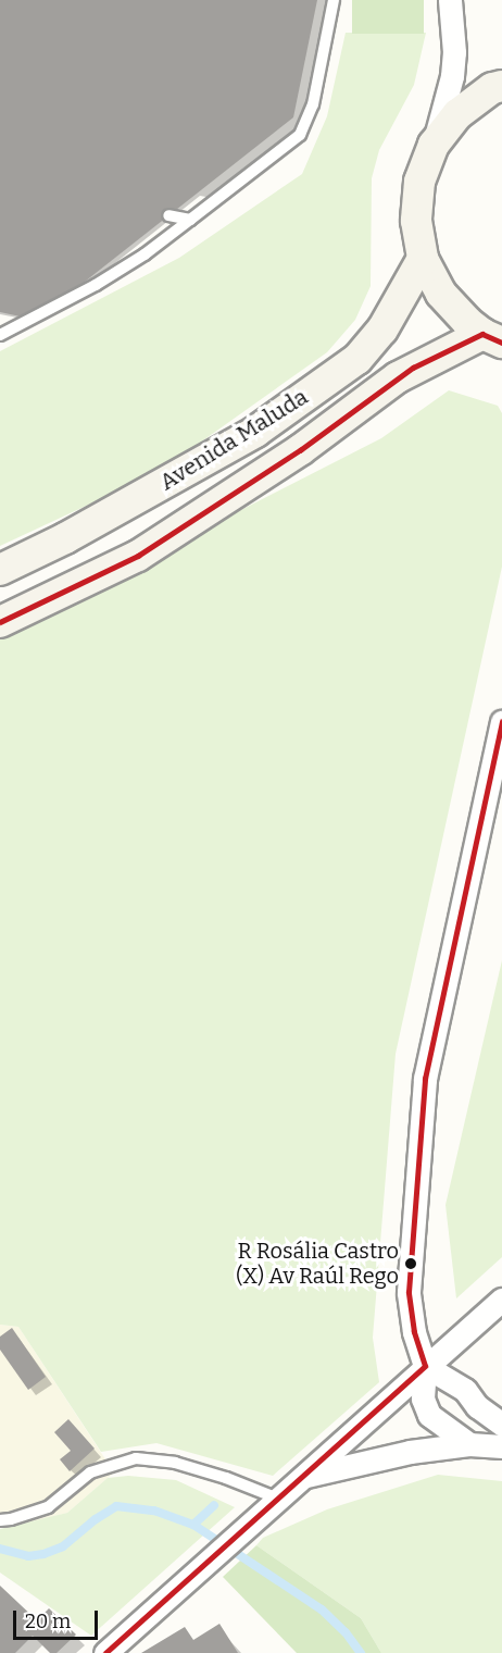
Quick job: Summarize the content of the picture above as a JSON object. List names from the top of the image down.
{
  "streets": {
    "main road": ["Avenida Maluda"]
  },
  "places": ["R Rosália Castro (X) Av Raúl Rego"],
  "scale_bar": "20 m"
}
